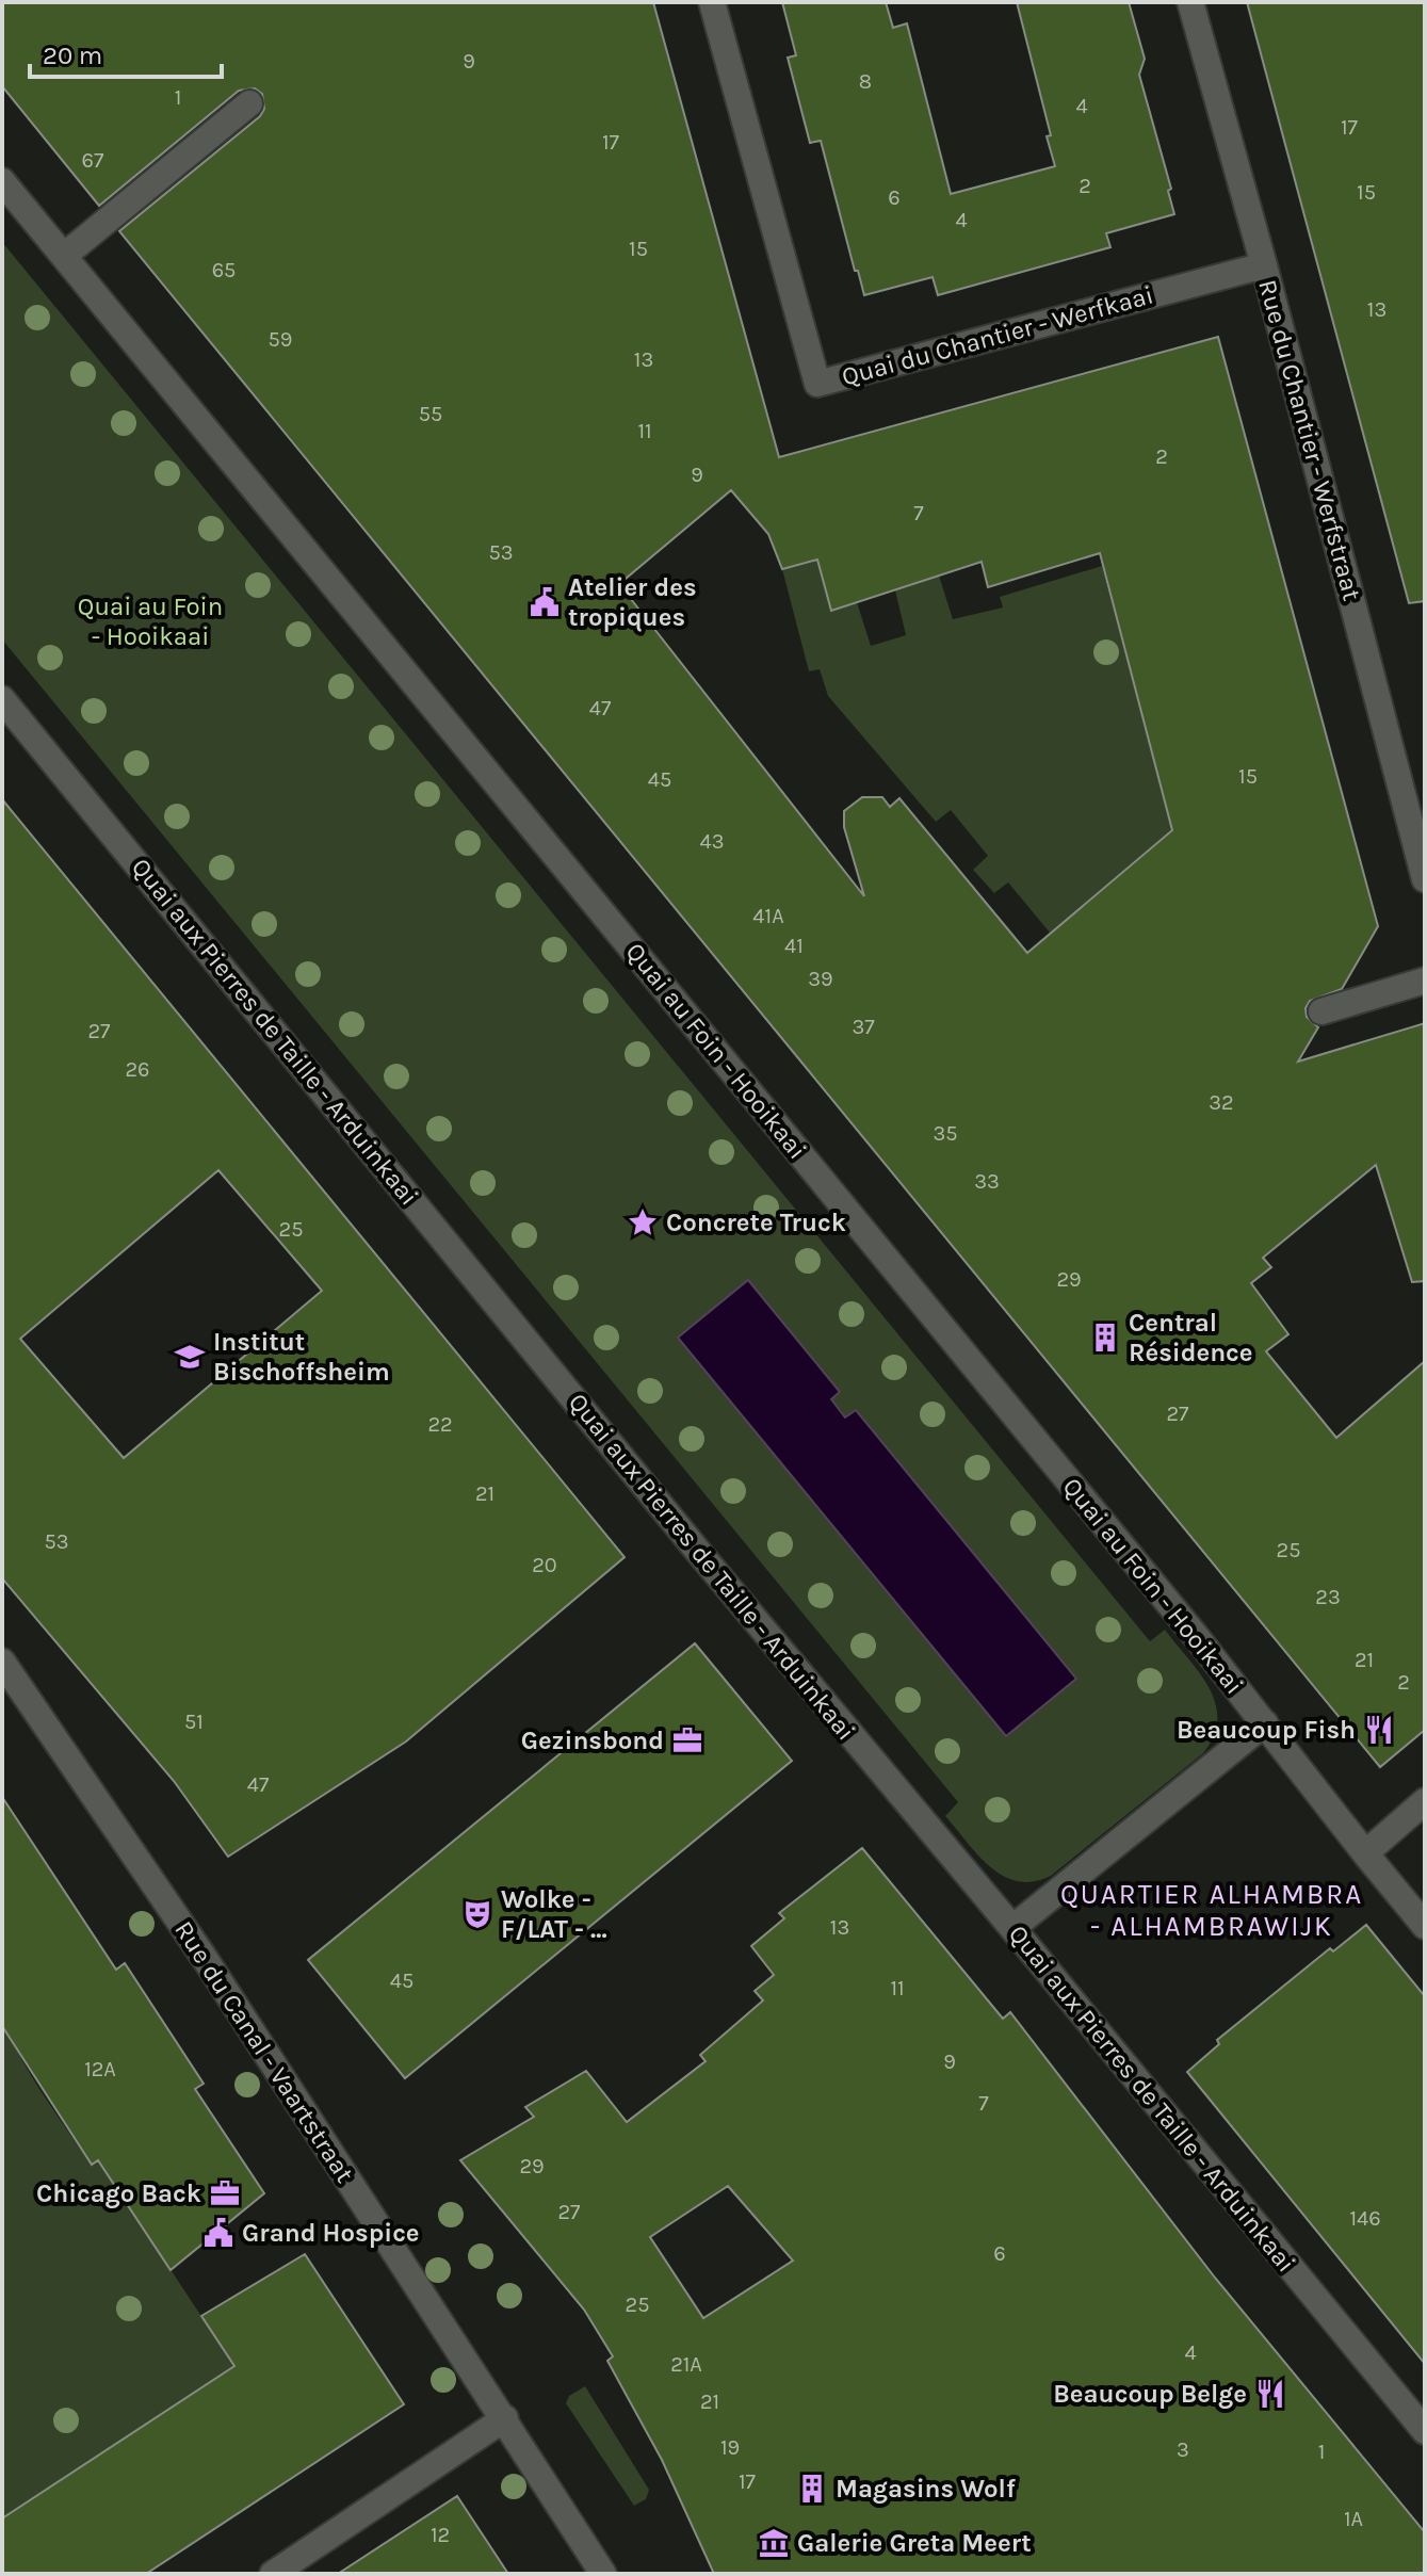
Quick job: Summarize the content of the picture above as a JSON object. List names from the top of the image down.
{
  "streets": {
    "street": [
      "Quai du Chantier - Werfkaai",
      "Rue du Chantier - Werfstraat",
      "Quai aux Pierres de Taille - Arduinkaai",
      "Quai au Foin - Hooikaai",
      "Rue du Canal - Vaartstraat"
    ]
  },
  "crossings": [
    ["Quai du Chantier - Werfkaai", "Rue du Chantier - Werfstraat"]
  ],
  "districts": ["QUARTIER ALHAMBRA - ALHAMBRAWIJK"],
  "parks": ["Quai au Foin - Hooikaai"],
  "places": {
    "public building": ["Atelier des tropiques", "Grand Hospice"],
    "place": ["Concrete Truck"],
    "building": ["Central Résidence", "Magasins Wolf"],
    "school or university": ["Institut Bischoffsheim"],
    "restaurant": ["Beaucoup Fish", "Beaucoup Belge"],
    "office": ["Gezinsbond", "Chicago Back"],
    "theatre": ["Wolke - F/LAT - ..."],
    "museum": ["Galerie Greta Meert"]
  },
  "house_numbers": [
    "9",
    "8",
    "1",
    "4",
    "17",
    "17",
    "67",
    "2",
    "15",
    "6",
    "4",
    "15",
    "65",
    "13",
    "59",
    "13",
    "55",
    "11",
    "2",
    "9",
    "7",
    "53",
    "47",
    "15",
    "45",
    "43",
    "41A",
    "41",
    "39",
    "37",
    "27",
    "26",
    "32",
    "35",
    "33",
    "25",
    "29",
    "27",
    "22",
    "21",
    "53",
    "25",
    "20",
    "23",
    "21",
    "2",
    "51",
    "47",
    "13",
    "45",
    "11",
    "9",
    "12A",
    "7",
    "29",
    "27",
    "146",
    "6",
    "25",
    "4",
    "21A",
    "21",
    "19",
    "3",
    "1",
    "17",
    "1A",
    "12"
  ],
  "scale_bar": "20 m"
}
